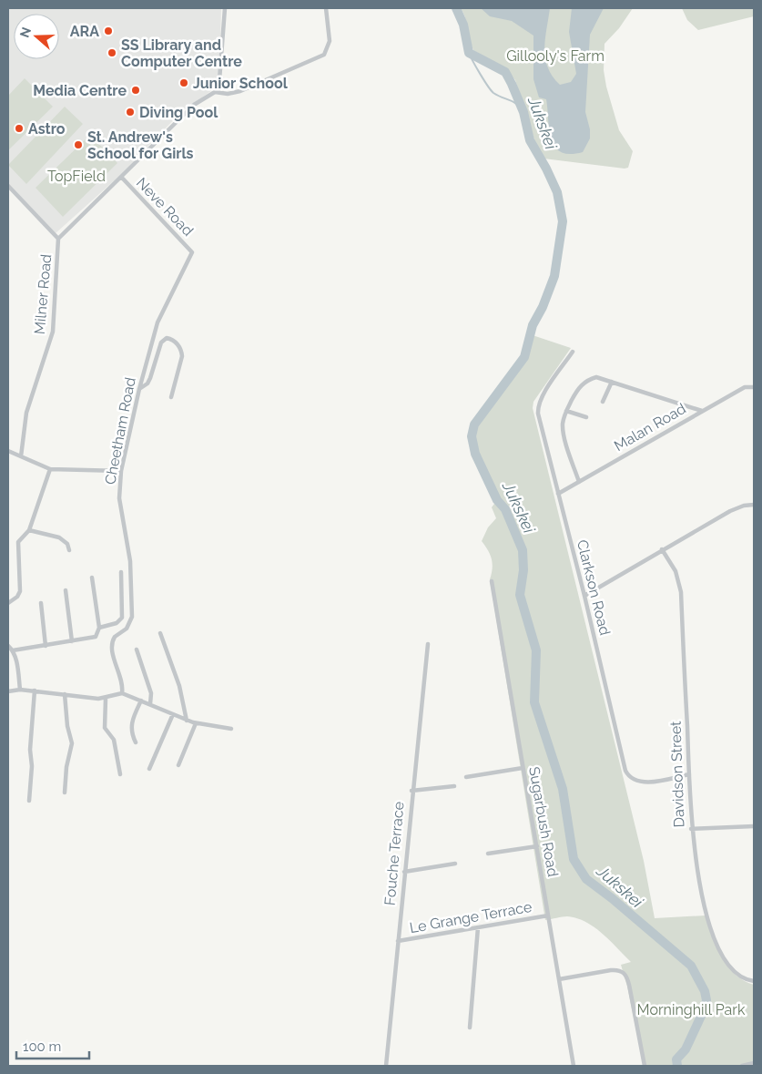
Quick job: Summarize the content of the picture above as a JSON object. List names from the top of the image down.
{
  "streets": {
    "street": [
      "Neve Road",
      "Milner Road",
      "Malan Road",
      "Cheetham Road",
      "Clarkson Road",
      "Davidson Street",
      "Sugarbush Road",
      "Fouche Terrace",
      "Le Grange Terrace"
    ]
  },
  "crossings": [
    ["Neve Road", "Cheetham Road"],
    ["Malan Road", "Clarkson Road"],
    ["Clarkson Road", "Davidson Street"],
    ["Sugarbush Road", "Le Grange Terrace"],
    ["Fouche Terrace", "Le Grange Terrace"]
  ],
  "water": ["Jukskei"],
  "parks": ["Gillooly's Farm", "TopField", "Morninghill Park"],
  "places": [
    "ARA",
    "SS Library and Computer Centre",
    "Junior School",
    "Media Centre",
    "Diving Pool",
    "Astro",
    "St. Andrew's School for Girls"
  ],
  "scale_bar": "100 m",
  "north": "left"
}
